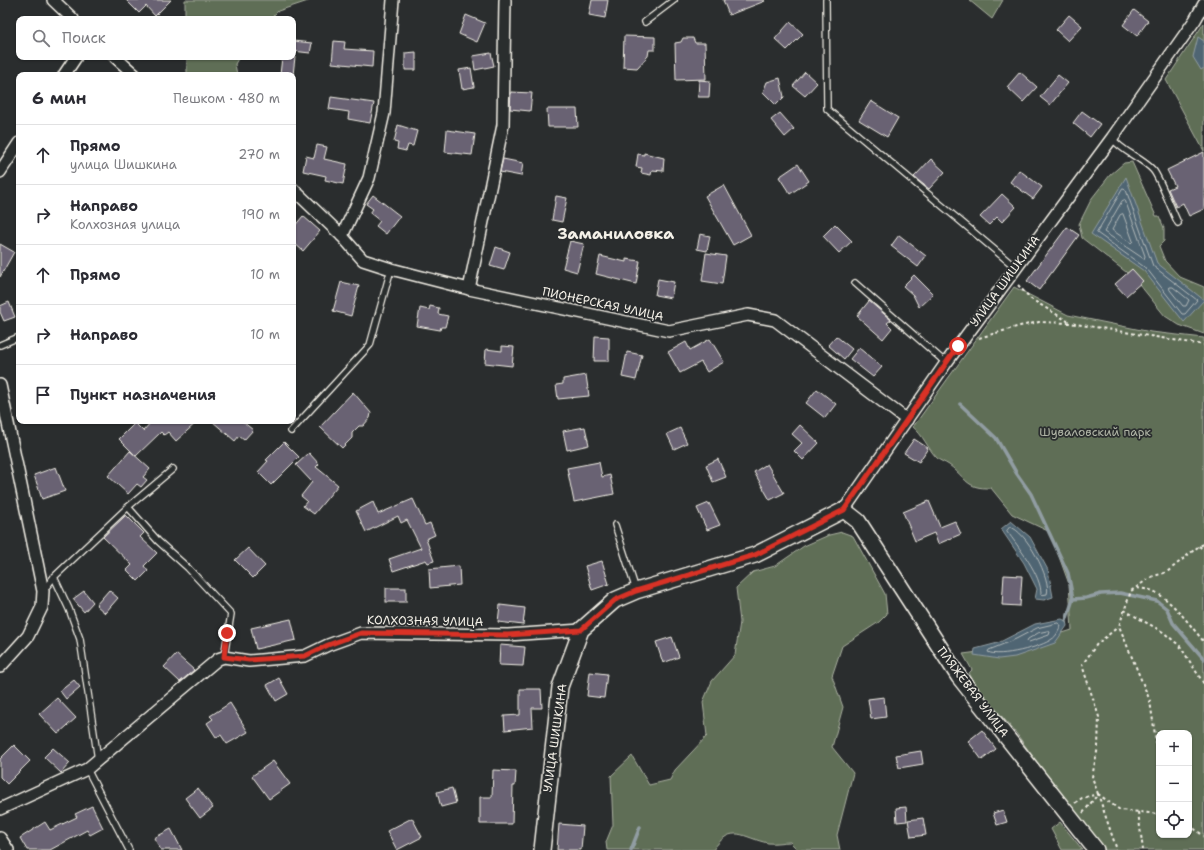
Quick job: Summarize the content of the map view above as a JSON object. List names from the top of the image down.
{
  "streets": {
    "street": [
      "УЛИЦА ШИШКИНА",
      "ПИОНЕРСКАЯ УЛИЦА",
      "КОЛХОЗНАЯ УЛИЦА",
      "ПЛЯЖЕВАЯ УЛИЦА"
    ]
  },
  "crossings": [
    ["УЛИЦА ШИШКИНА", "ПИОНЕРСКАЯ УЛИЦА"],
    ["УЛИЦА ШИШКИНА", "КОЛХОЗНАЯ УЛИЦА"],
    ["УЛИЦА ШИШКИНА", "ПЛЯЖЕВАЯ УЛИЦА"]
  ],
  "districts": ["Заманиловка"],
  "parks": ["Шуваловский парк"],
  "page": {
    "search": "Поиск",
    "heading": ["6 мин", "Пешком · 480 m"],
    "list": [
      ["Прямо", "улица Шишкина", "270 m"],
      ["Направо", "Колхозная улица", "190 m"],
      ["Прямо", "10 m"],
      ["Направо", "10 m"],
      "Пункт назначения"
    ],
    "map_buttons": ["+", "−"]
  }
}
